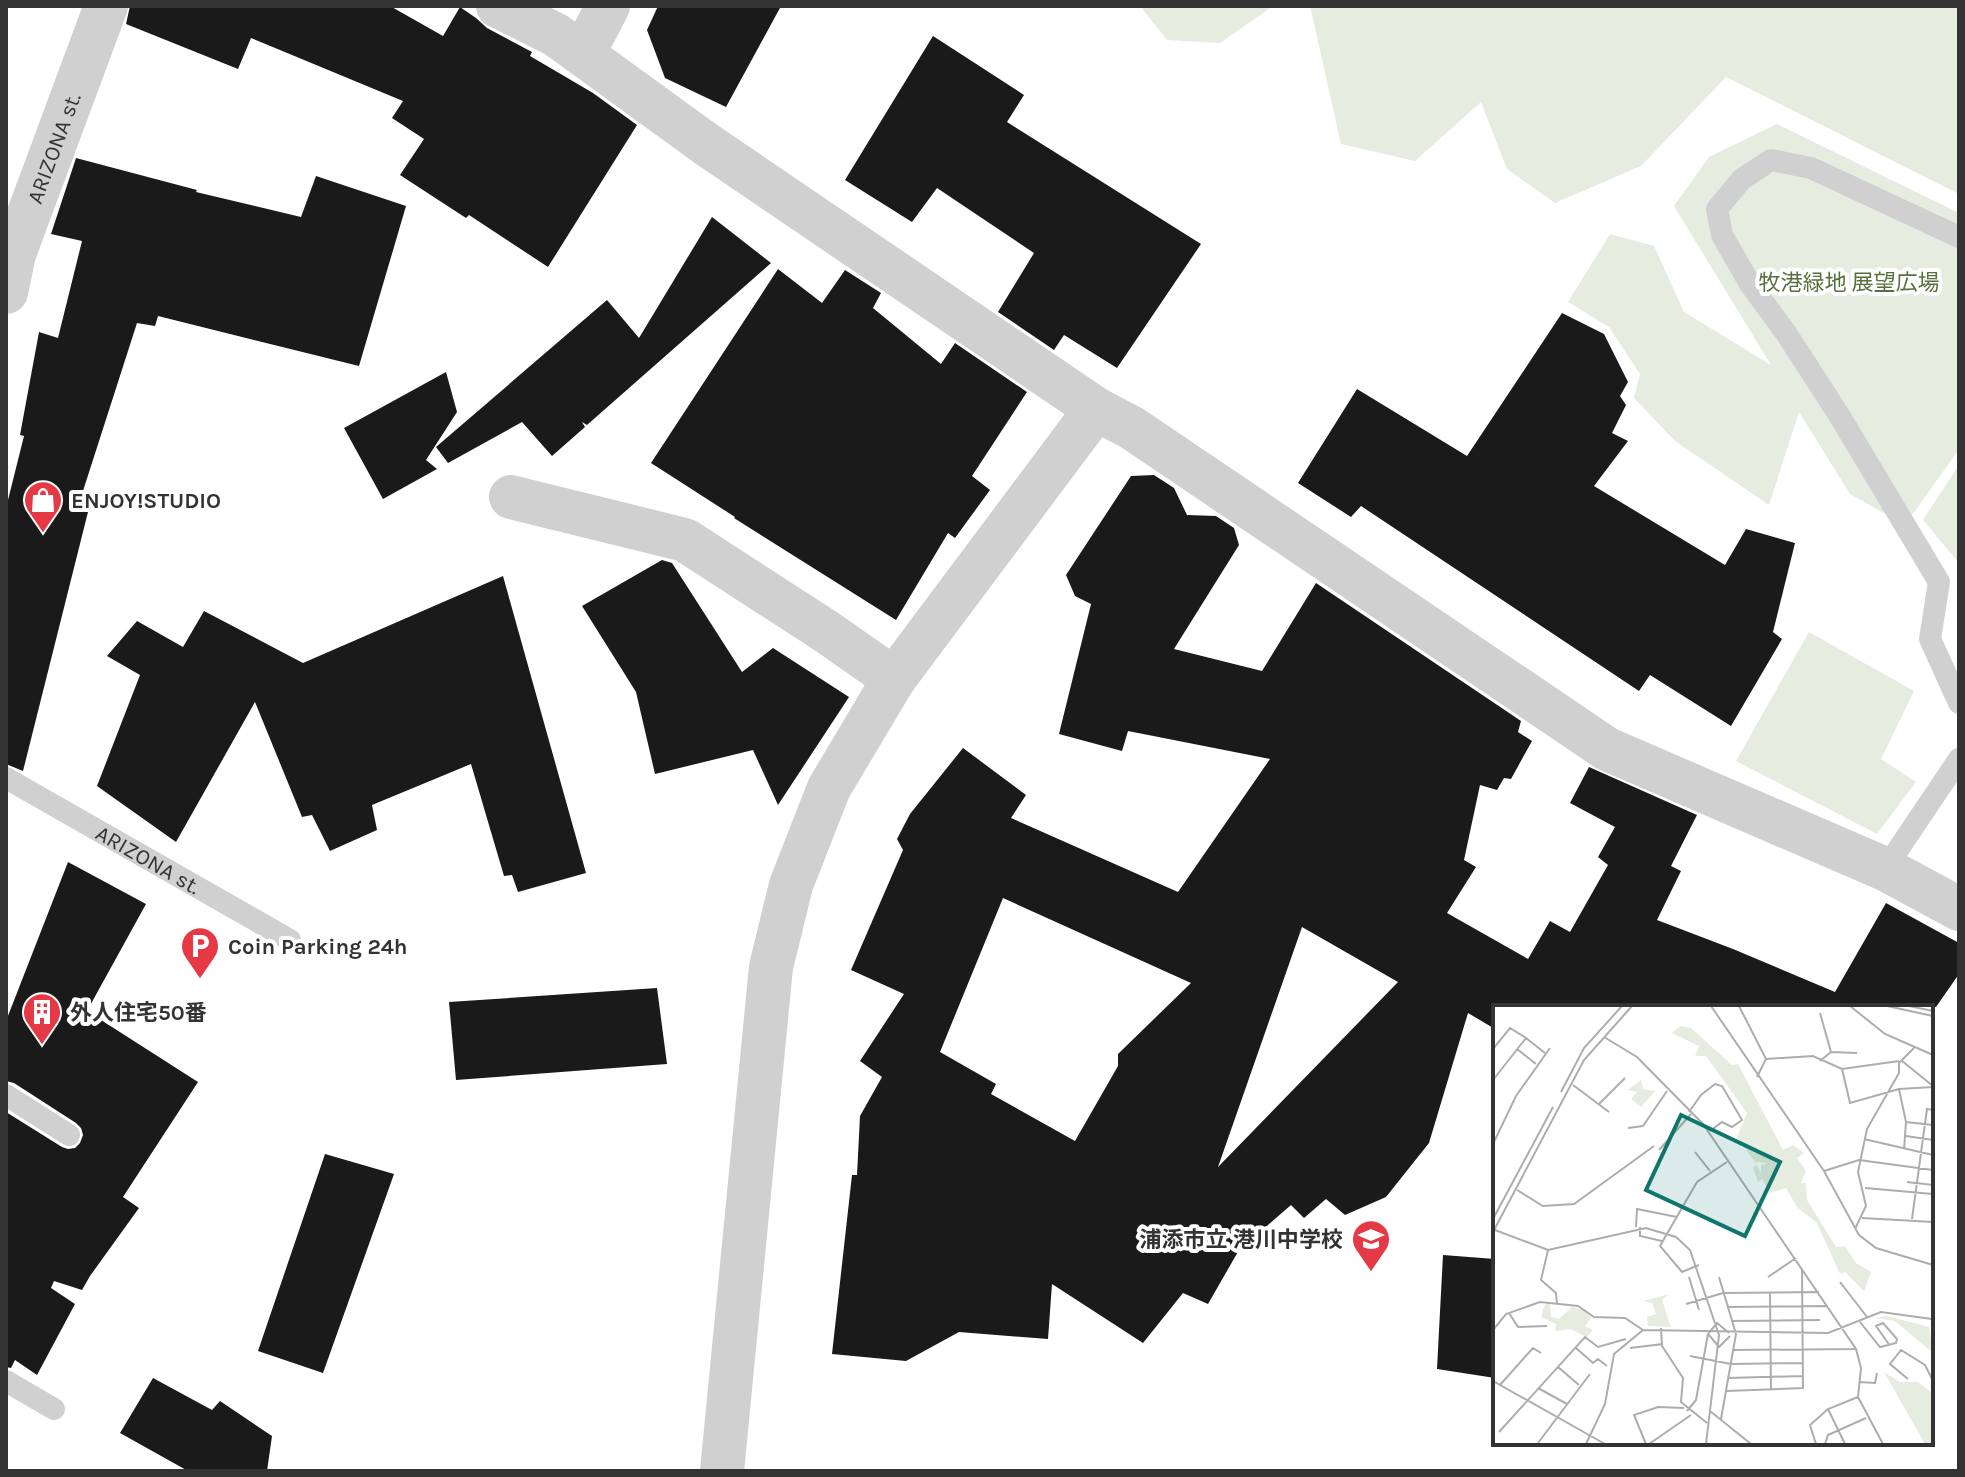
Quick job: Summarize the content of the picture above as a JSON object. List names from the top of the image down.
{
  "streets": {
    "street": ["ARIZONA st."]
  },
  "parks": ["牧港緑地 展望広場"],
  "places": {
    "shop": ["ENJOY!STUDIO"],
    "parking": ["Coin Parking 24h"],
    "building": ["外人住宅50番"],
    "school or university": ["浦添市立 港川中学校"]
  }
}
